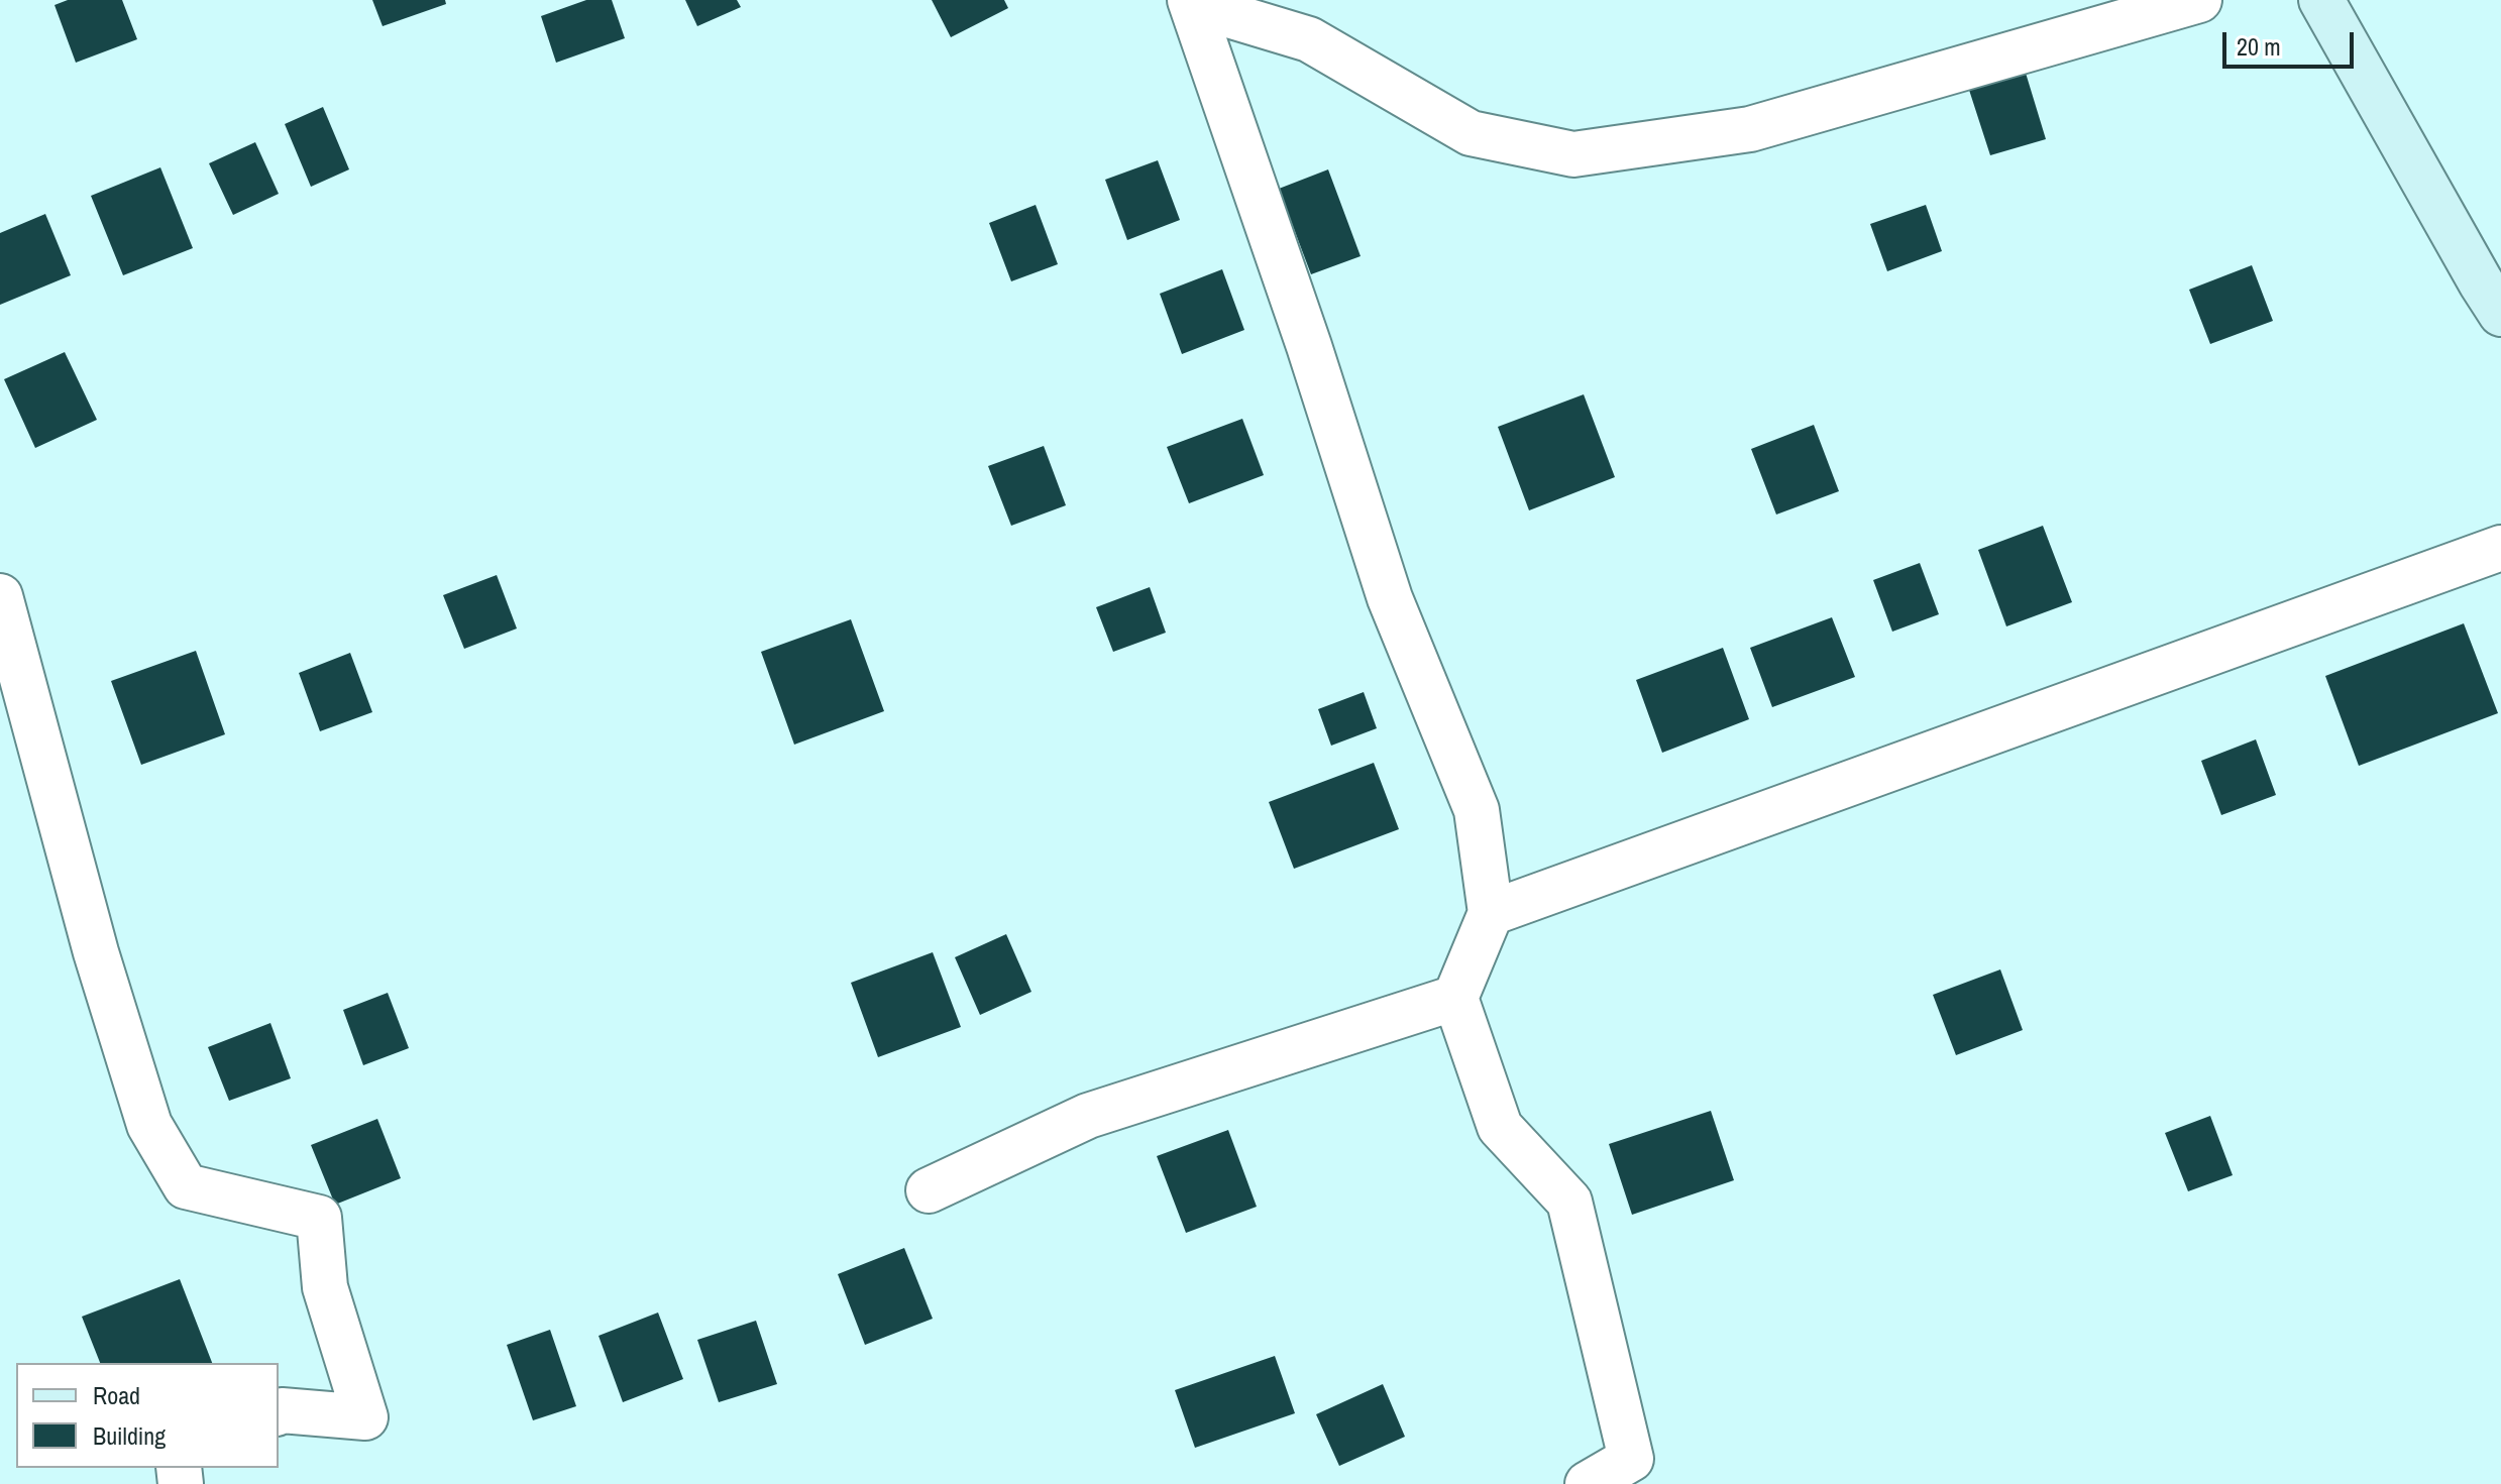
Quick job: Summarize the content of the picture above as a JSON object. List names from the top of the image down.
{
  "legend": ["Road", "Building"],
  "scale_bar": "20 m"
}
